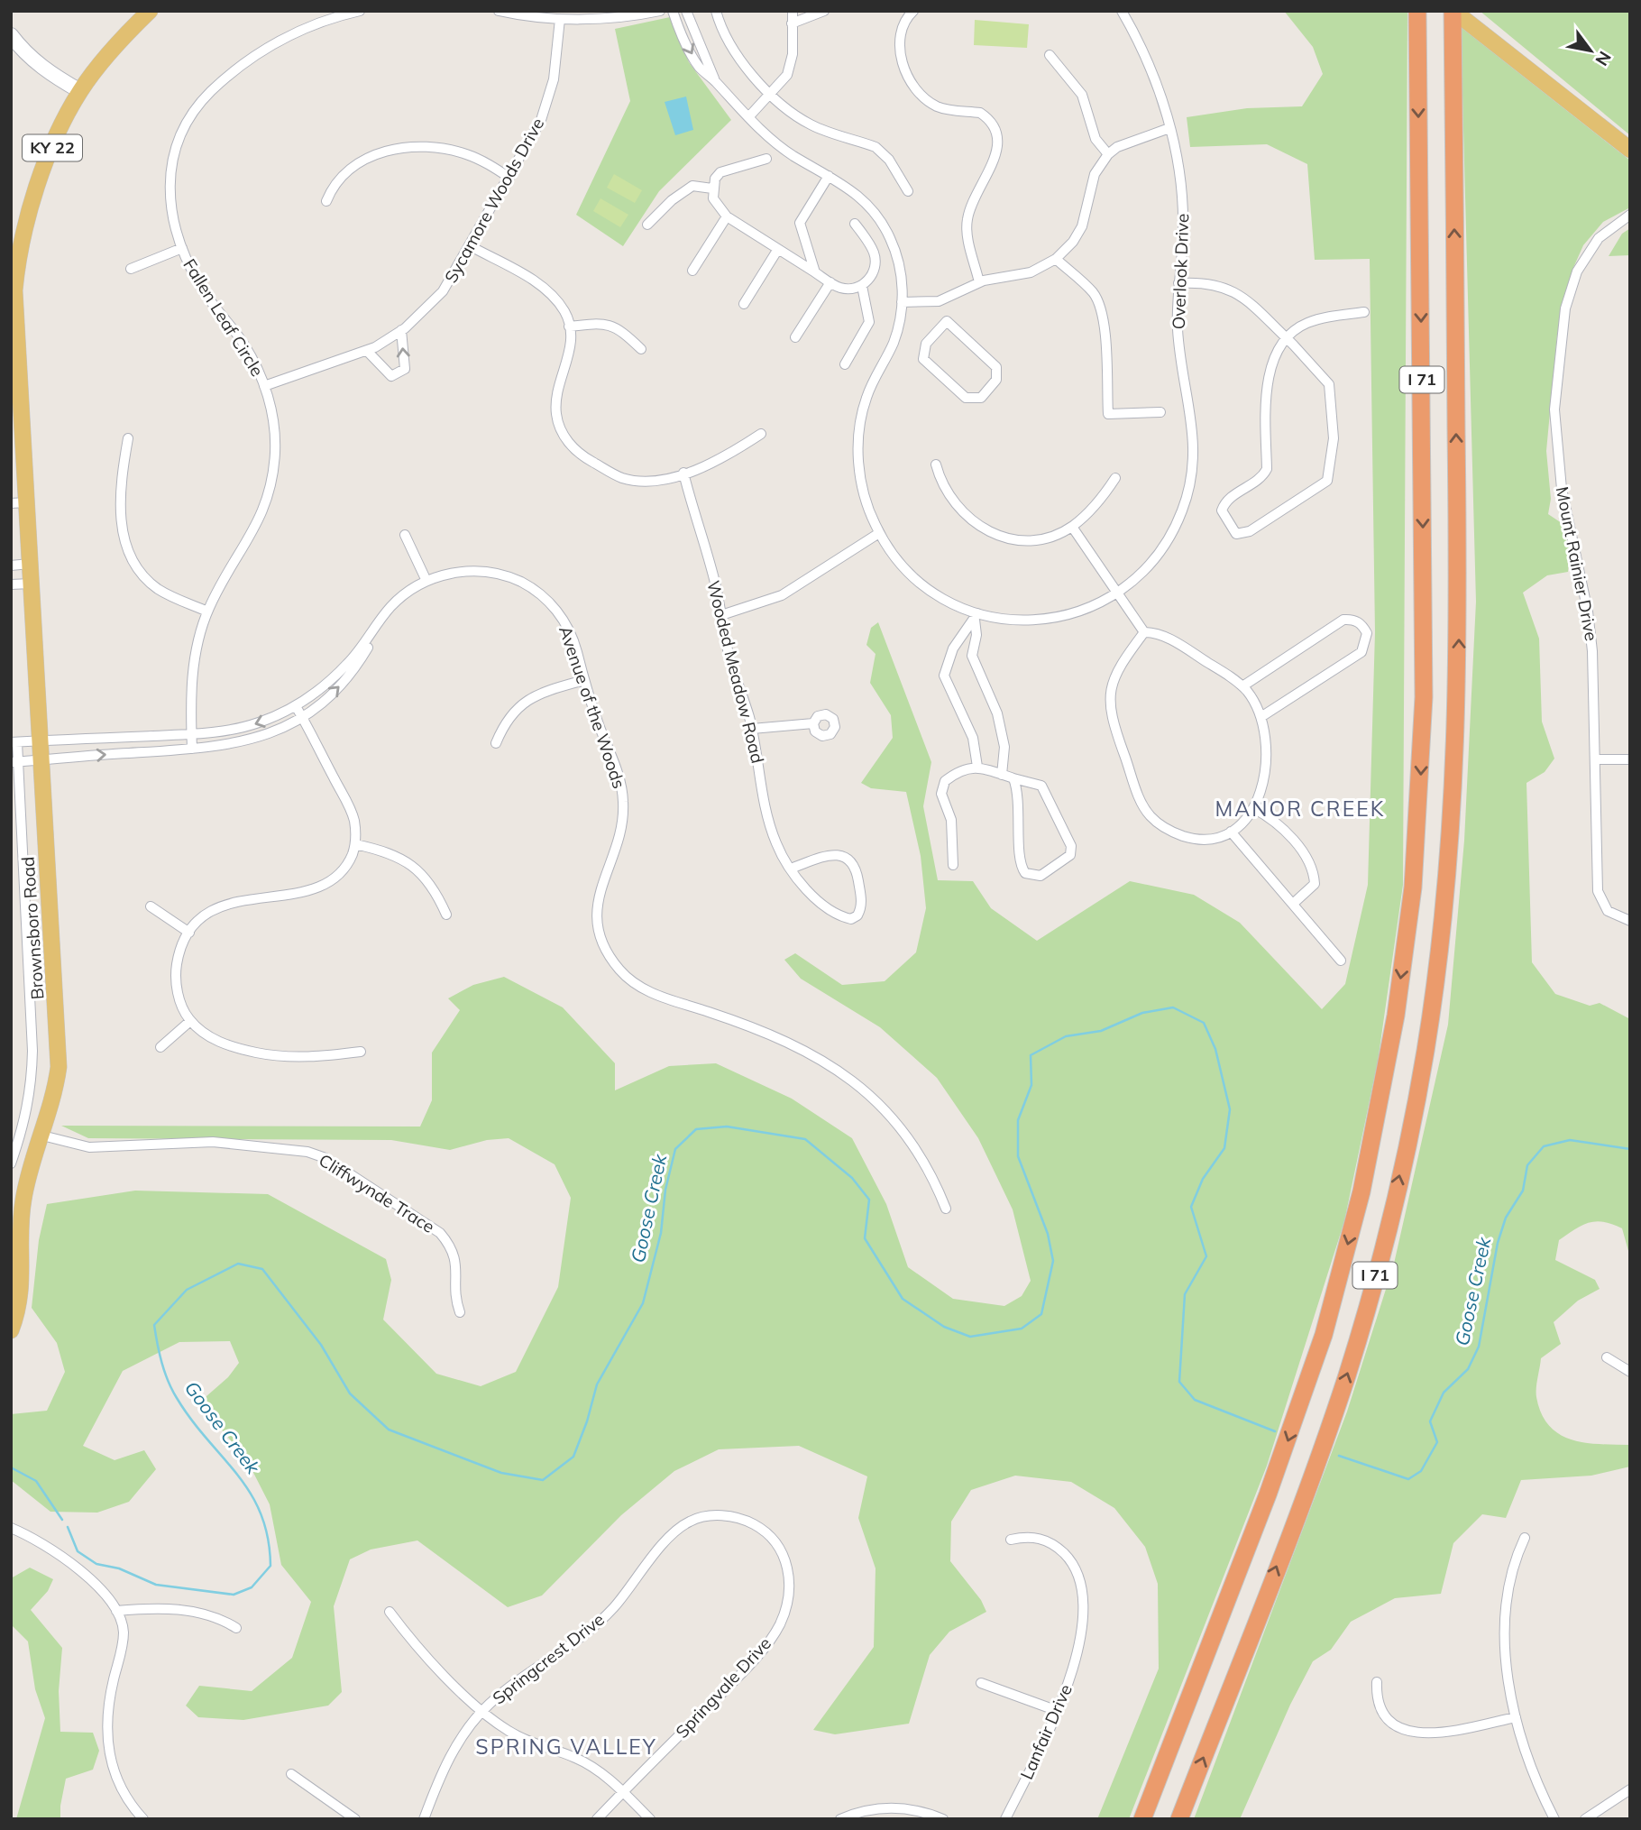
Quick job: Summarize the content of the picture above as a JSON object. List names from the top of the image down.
{
  "streets": {
    "highway": ["I 71"],
    "main road": ["KY 22", "Brownsboro Road"],
    "street": [
      "Sycamore Woods Drive",
      "Overlook Drive",
      "Fallen Leaf Circle",
      "Mount Rainier Drive",
      "Wooded Meadow Road",
      "Avenue of the Woods",
      "Cliffwynde Trace",
      "Springcrest Drive",
      "Springvale Drive",
      "Lanfair Drive"
    ]
  },
  "crossings": [
    ["KY 22", "Brownsboro Road"],
    ["Sycamore Woods Drive", "Fallen Leaf Circle"],
    ["Fallen Leaf Circle", "Avenue of the Woods"],
    ["Avenue of the Woods", "Brownsboro Road"],
    ["Brownsboro Road", "Cliffwynde Trace"],
    ["Springcrest Drive", "Springvale Drive"]
  ],
  "districts": ["MANOR CREEK", "SPRING VALLEY"],
  "water": ["Goose Creek"],
  "north": "bottom right"
}
